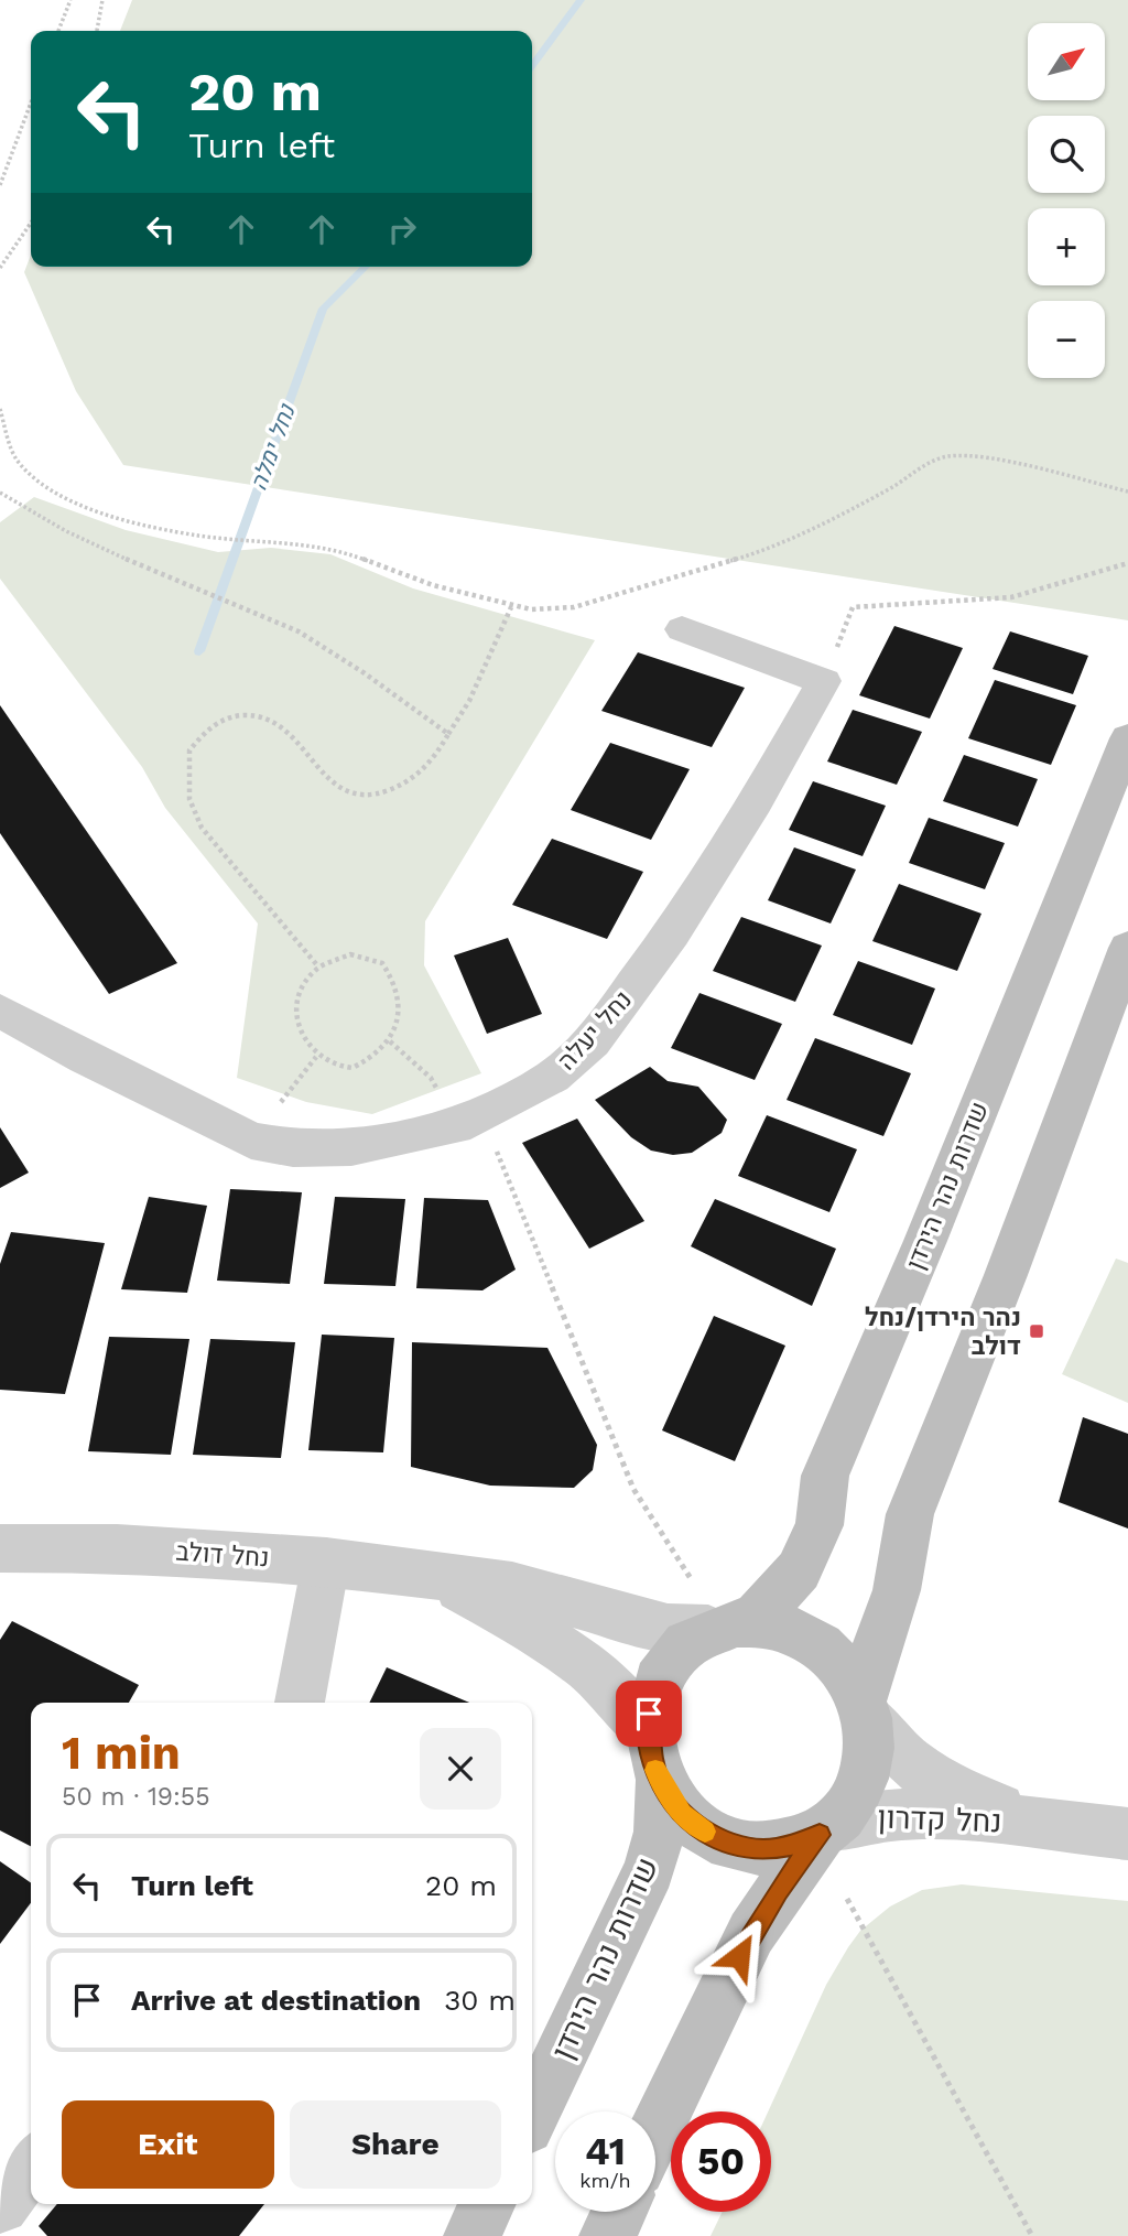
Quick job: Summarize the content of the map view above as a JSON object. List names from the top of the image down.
{
  "streets": {
    "main road": ["שדרות נהר הירדן"],
    "street": ["נחל יעלה", "נחל דולב", "נחל קדרון"]
  },
  "crossings": [
    ["שדרות נהר הירדן", "נחל דולב"],
    ["שדרות נהר הירדן", "נחל קדרון"],
    ["נחל דולב", "נחל קדרון"]
  ],
  "water": ["נחל ימלה"],
  "places": {
    "transit": ["נהר הירדן/נחל דולב"]
  },
  "north": "top right",
  "page": {
    "map_buttons": ["+", "−"],
    "turn": ["20 m", "Turn left"],
    "heading": ["1 min", "50 m · 19:55"],
    "list": [
      {
        "name": "Turn left",
        "value": "20 m"
      },
      {
        "name": "Arrive at destination",
        "value": "30 m"
      }
    ],
    "buttons": ["Exit", "Share"],
    "speed": "41 km/h",
    "limit": "50"
  }
}
